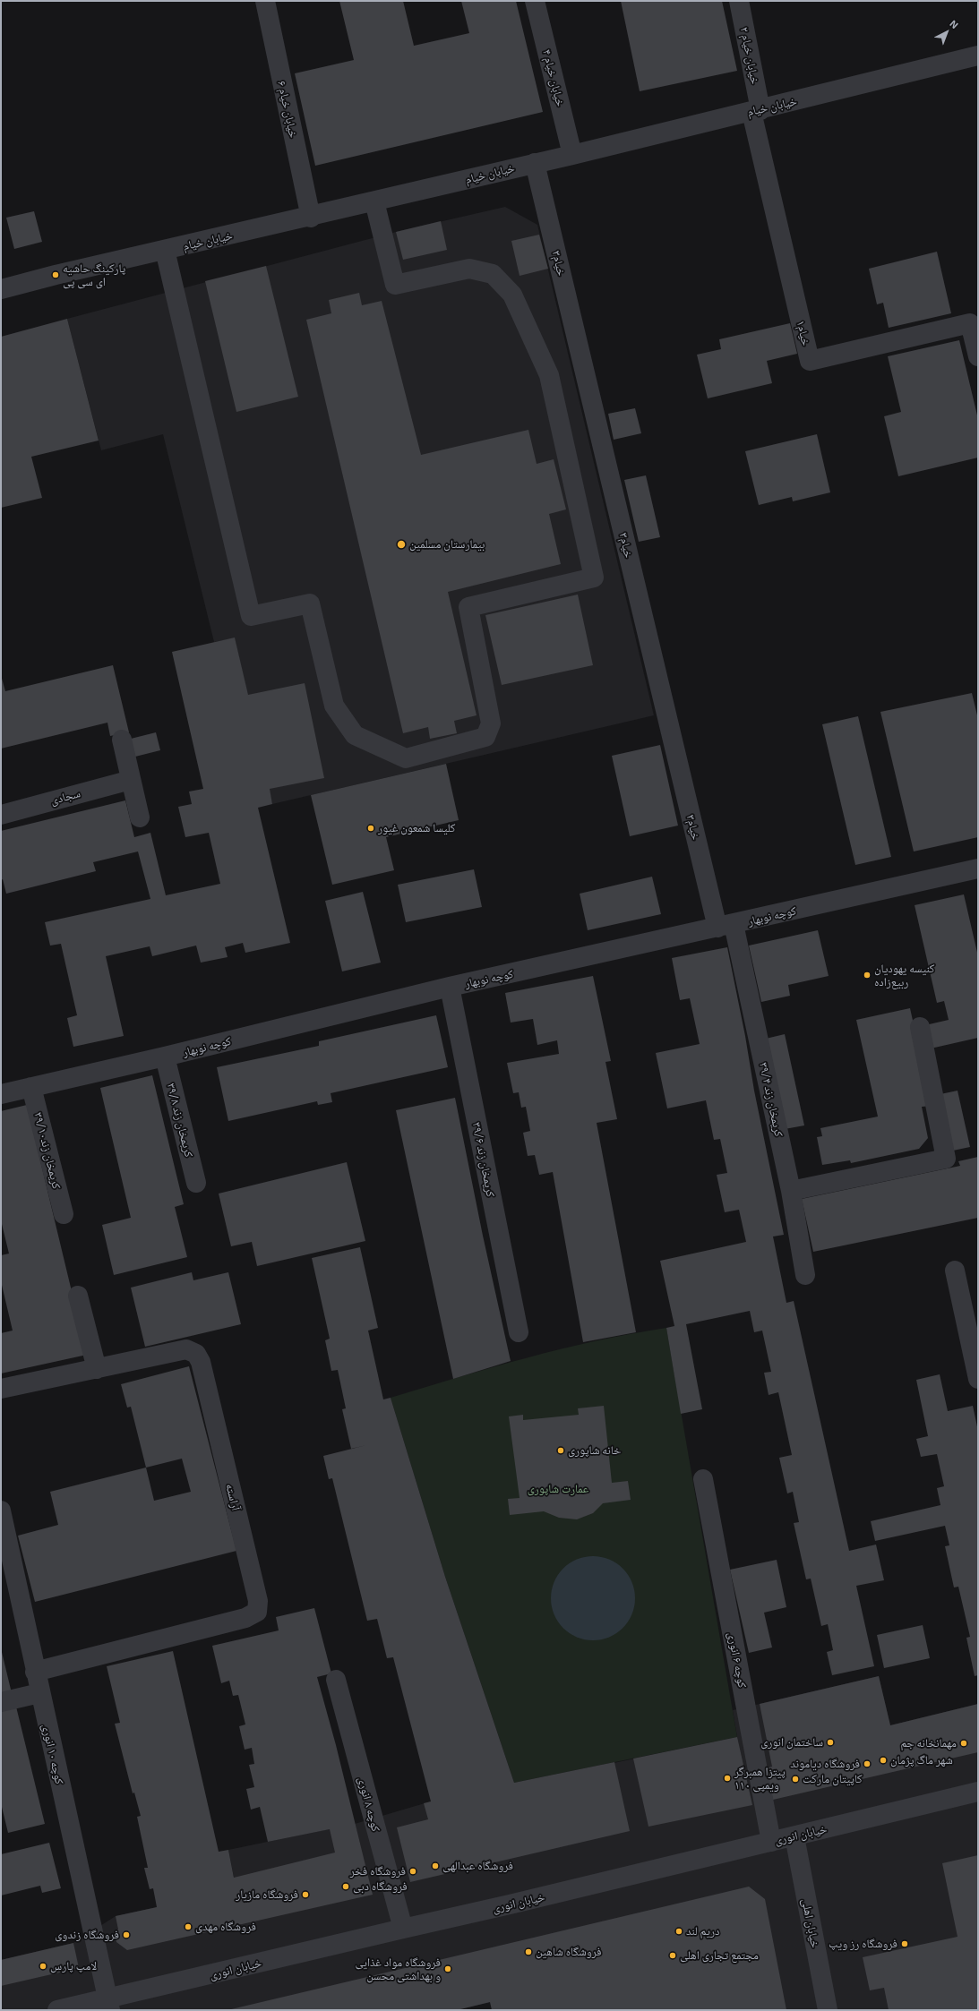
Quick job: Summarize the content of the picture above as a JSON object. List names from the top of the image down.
{
  "streets": {
    "street": [
      "خیابان خیام ۲",
      "خیابان خیام ۴",
      "خیابان خیام",
      "خیابان خیام ۶",
      "خیام۳",
      "۱خیام",
      "سجادی",
      "کوچه نوبهار",
      "کریمخان زند ۳۹/۴",
      "کریمخان زند ۳۹/۸",
      "کریمخان زند۳۹/۱۰",
      "کریمخان زند ۳۹/۶",
      "آراسته",
      "کوچه ۶ انوری",
      "کوچه ۱۰ انوری",
      "کوچه ۸ انوری",
      "خیابان انوری",
      "خیابان اهلی"
    ]
  },
  "crossings": [
    ["خیابان خیام ۲", "خیابان خیام"],
    ["خیابان خیام ۲", "۱خیام"],
    ["خیابان خیام ۴", "خیابان خیام"],
    ["خیابان خیام", "خیابان خیام ۶"],
    ["خیابان خیام", "خیام۳"],
    ["خیابان خیام", "۱خیام"],
    ["خیام۳", "کوچه نوبهار"],
    ["خیام۳", "کریمخان زند ۳۹/۴"],
    ["کوچه نوبهار", "کریمخان زند ۳۹/۴"],
    ["کوچه نوبهار", "کریمخان زند ۳۹/۸"],
    ["کوچه نوبهار", "کریمخان زند۳۹/۱۰"],
    ["کوچه نوبهار", "کریمخان زند ۳۹/۶"],
    ["آراسته", "کوچه ۱۰ انوری"],
    ["کوچه ۶ انوری", "خیابان انوری"],
    ["کوچه ۱۰ انوری", "خیابان انوری"],
    ["کوچه ۸ انوری", "خیابان انوری"],
    ["خیابان انوری", "خیابان اهلی"]
  ],
  "parks": ["عمارت شاپوری"],
  "places": [
    "پارکینگ حاشیه ای سی پی",
    "بیمارستان مسلمین",
    "کلیسا شمعون غیور",
    "کنیسه یهودیان ربیع‌زاده",
    "خانه شاپوری",
    "ساختمان انوری",
    "مهمانخانه جم",
    "شهر ماگ پژمان",
    "فروشگاه دیاموند",
    "پیتزا همبرگر ویمپی ۱۱۰",
    "کاپیتان مارکت",
    "فروشگاه عبدالهی",
    "فروشگاه فخر",
    "فروشگاه دبی",
    "فروشگاه مازیار",
    "فروشگاه مهدی",
    "دریم لند",
    "فروشگاه زندوی",
    "فروشگاه رز ویپ",
    "فروشگاه شاهین",
    "مجتمع تجاری اهلی",
    "لامپ پارس",
    "فروشگاه مواد غذایی و بهداشتی محسن"
  ],
  "north": "top right"
}
